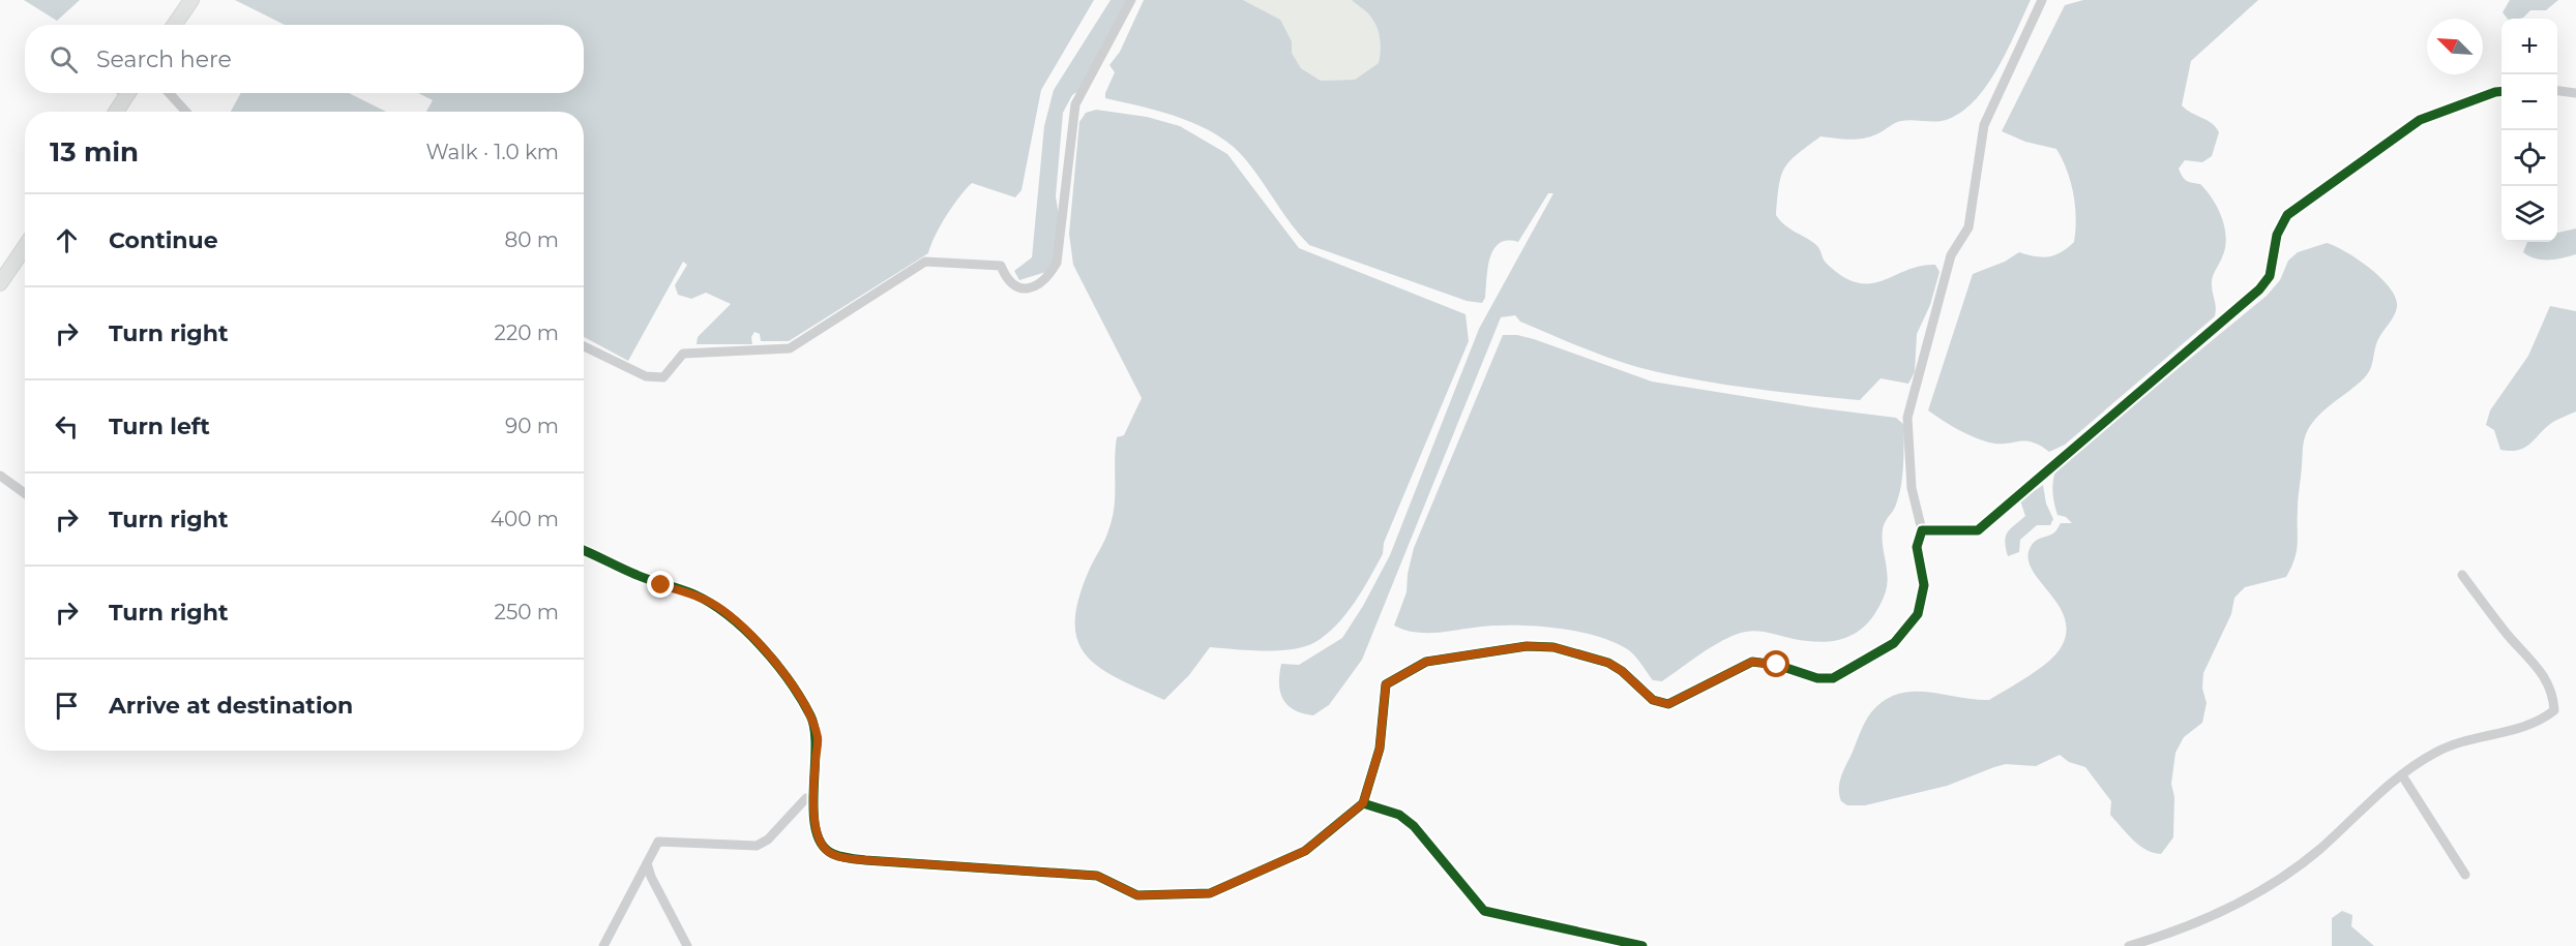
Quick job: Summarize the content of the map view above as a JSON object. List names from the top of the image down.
{
  "north": "top left",
  "page": {
    "map_buttons": ["+", "−"],
    "search": "Search here",
    "heading": ["13 min", "Walk · 1.0 km"],
    "list": [
      ["Continue", "80 m"],
      ["Turn right", "220 m"],
      ["Turn left", "90 m"],
      ["Turn right", "400 m"],
      ["Turn right", "250 m"],
      "Arrive at destination"
    ]
  }
}
